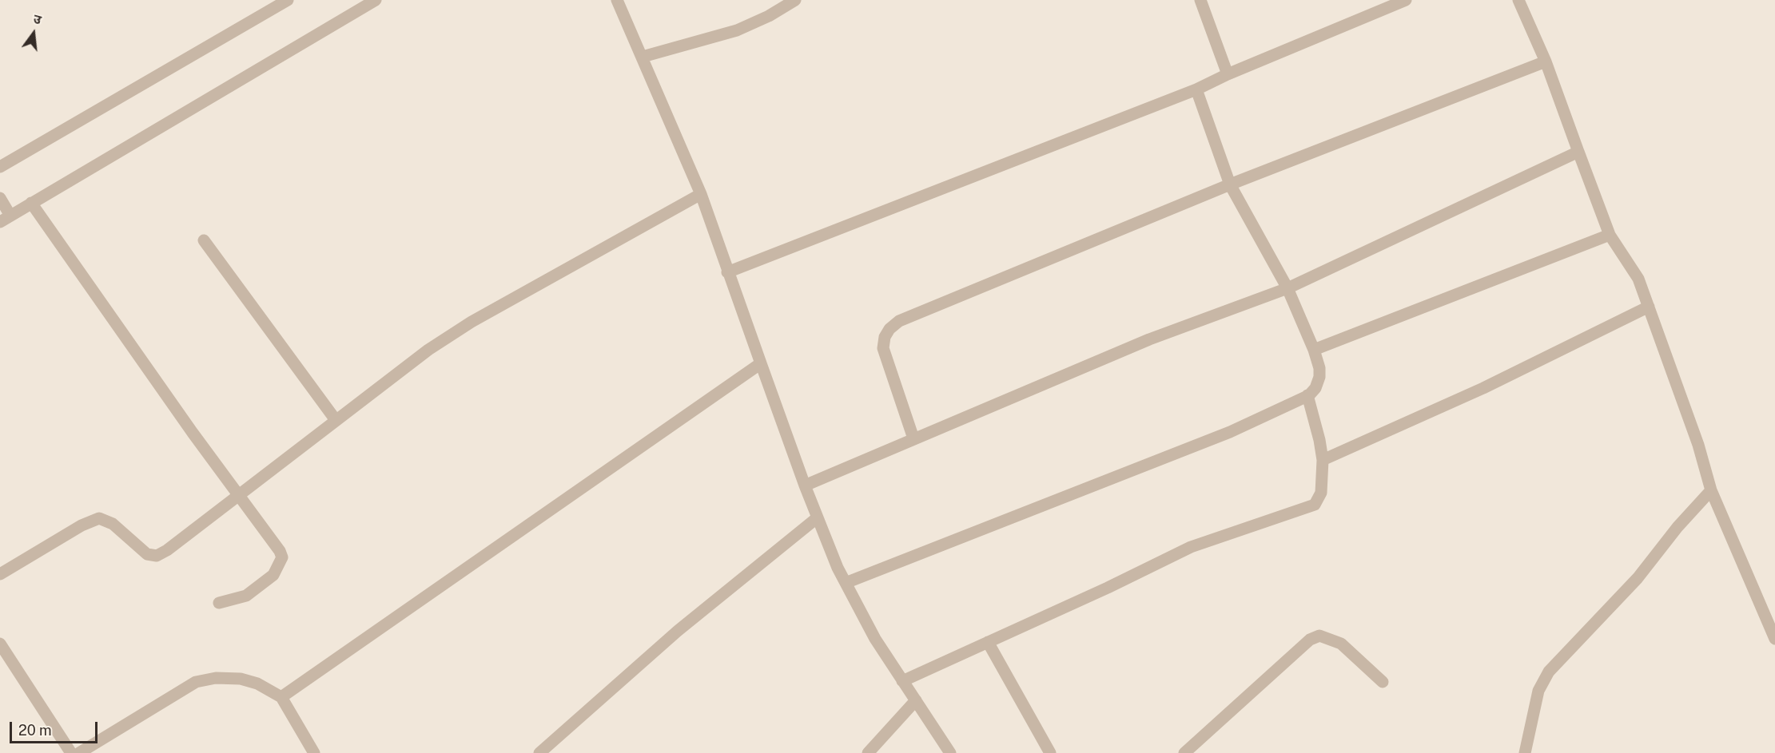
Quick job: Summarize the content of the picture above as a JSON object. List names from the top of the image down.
{
  "scale_bar": "20 m",
  "north": "top"
}
